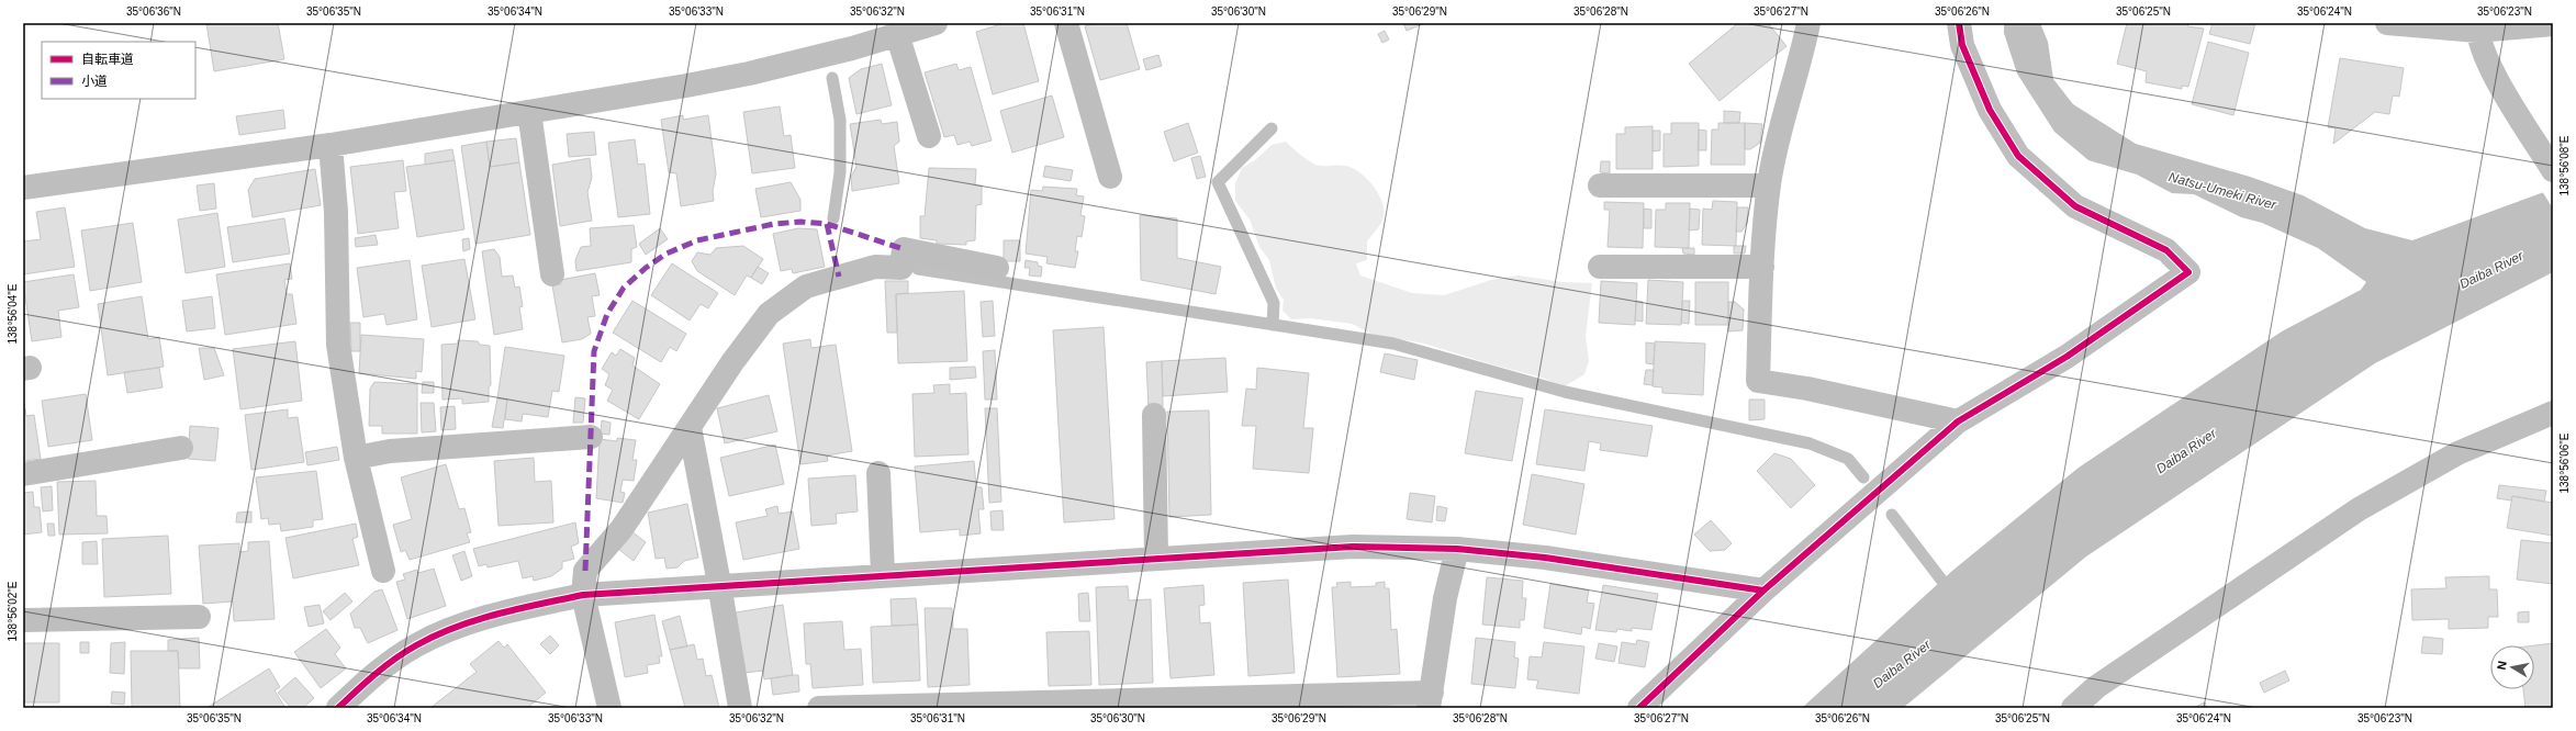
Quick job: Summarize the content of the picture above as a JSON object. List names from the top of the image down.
{
  "water": ["Natsu-Umeki River", "Daiba River"],
  "legend": ["自転車道", "小道"],
  "north": "left",
  "coordinates": [
    "35°06'36\"N",
    "35°06'35\"N",
    "35°06'34\"N",
    "35°06'33\"N",
    "35°06'32\"N",
    "35°06'31\"N",
    "35°06'30\"N",
    "35°06'29\"N",
    "35°06'28\"N",
    "35°06'27\"N",
    "35°06'26\"N",
    "35°06'25\"N",
    "35°06'24\"N",
    "35°06'23\"N",
    "138°56'08\"E",
    "138°56'04\"E",
    "138°56'06\"E",
    "138°56'02\"E"
  ]
}
